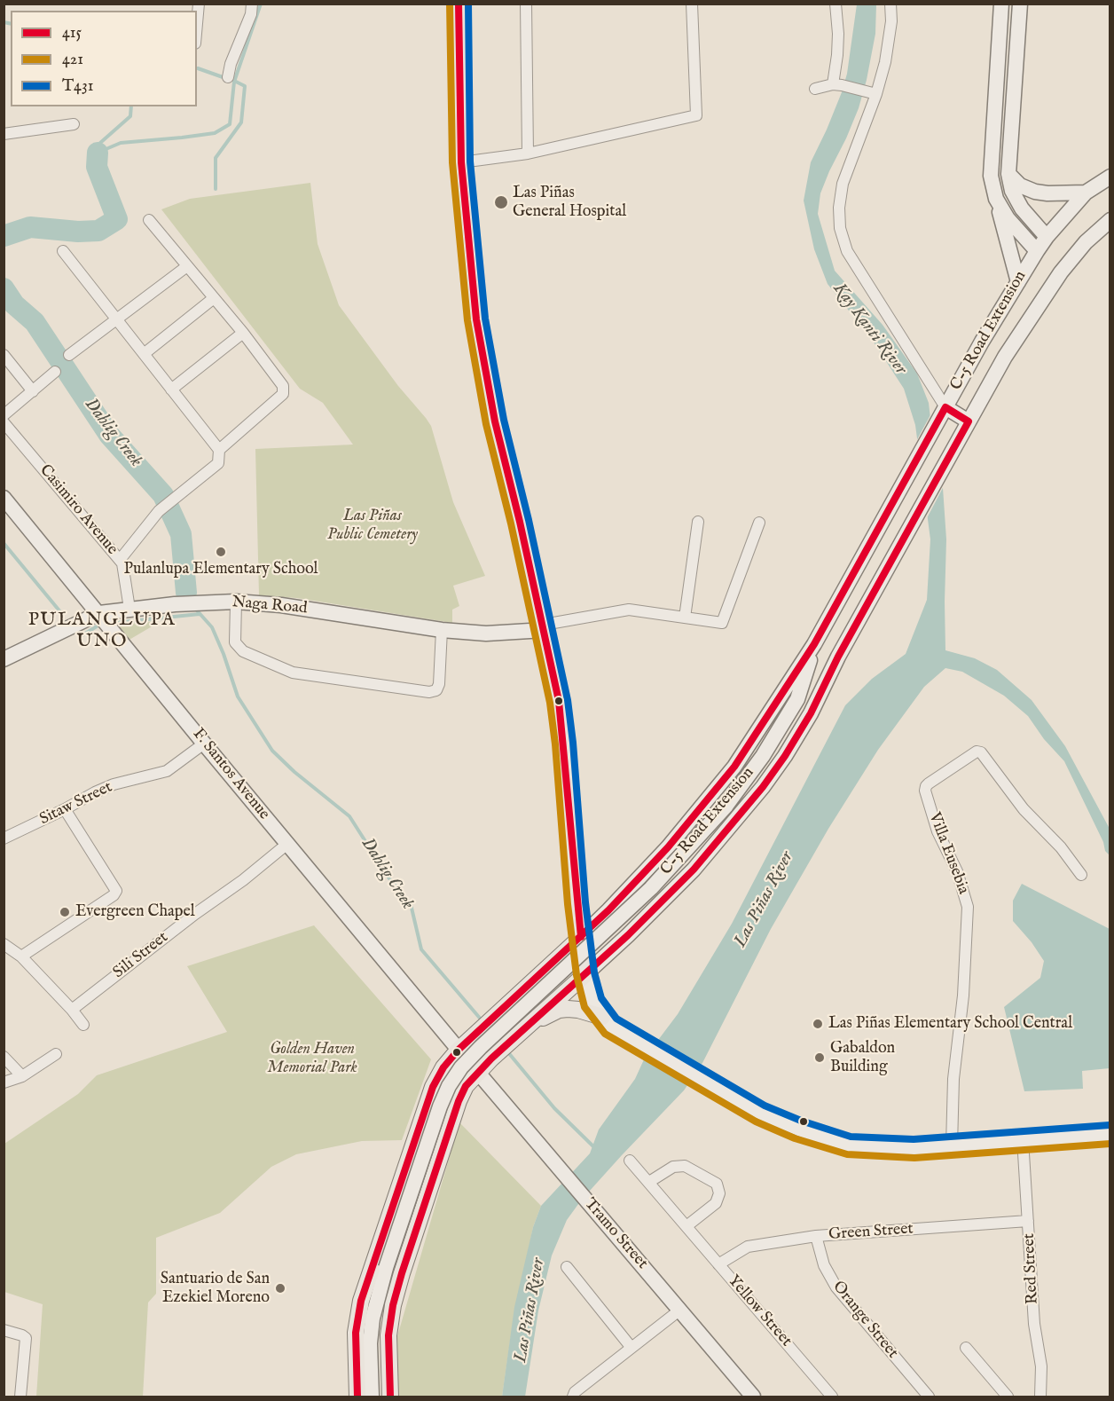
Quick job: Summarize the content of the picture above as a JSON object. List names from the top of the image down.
{
  "streets": {
    "main road": [
      "C-5 Road Extension",
      "Naga Road",
      "F. Santos Avenue",
      "Tramo Street"
    ],
    "street": [
      "Casimiro Avenue",
      "Sitaw Street",
      "Villa Eusebia",
      "Sili Street",
      "Green Street",
      "Red Street",
      "Yellow Street",
      "Orange Street"
    ]
  },
  "crossings": [
    ["C-5 Road Extension", "F. Santos Avenue"],
    ["C-5 Road Extension", "Tramo Street"],
    ["Casimiro Avenue", "Naga Road"],
    ["Naga Road", "F. Santos Avenue"],
    ["F. Santos Avenue", "Sitaw Street"],
    ["F. Santos Avenue", "Sili Street"],
    ["F. Santos Avenue", "Tramo Street"],
    ["Green Street", "Red Street"],
    ["Green Street", "Yellow Street"],
    ["Green Street", "Orange Street"]
  ],
  "districts": ["PULANGLUPA UNO"],
  "water": ["Kay Kanti River", "Dahlig Creek", "Las Piñas River"],
  "parks": ["Las Piñas Public Cemetery", "Golden Haven Memorial Park"],
  "places": [
    "Las Piñas General Hospital",
    "Pulanlupa Elementary School",
    "Evergreen Chapel",
    "Las Piñas Elementary School Central",
    "Gabaldon Building",
    "Santuario de San Ezekiel Moreno"
  ],
  "lines": ["transit line 415", "transit line 421", "transit line T431"],
  "legend": ["415", "421", "T431"]
}
